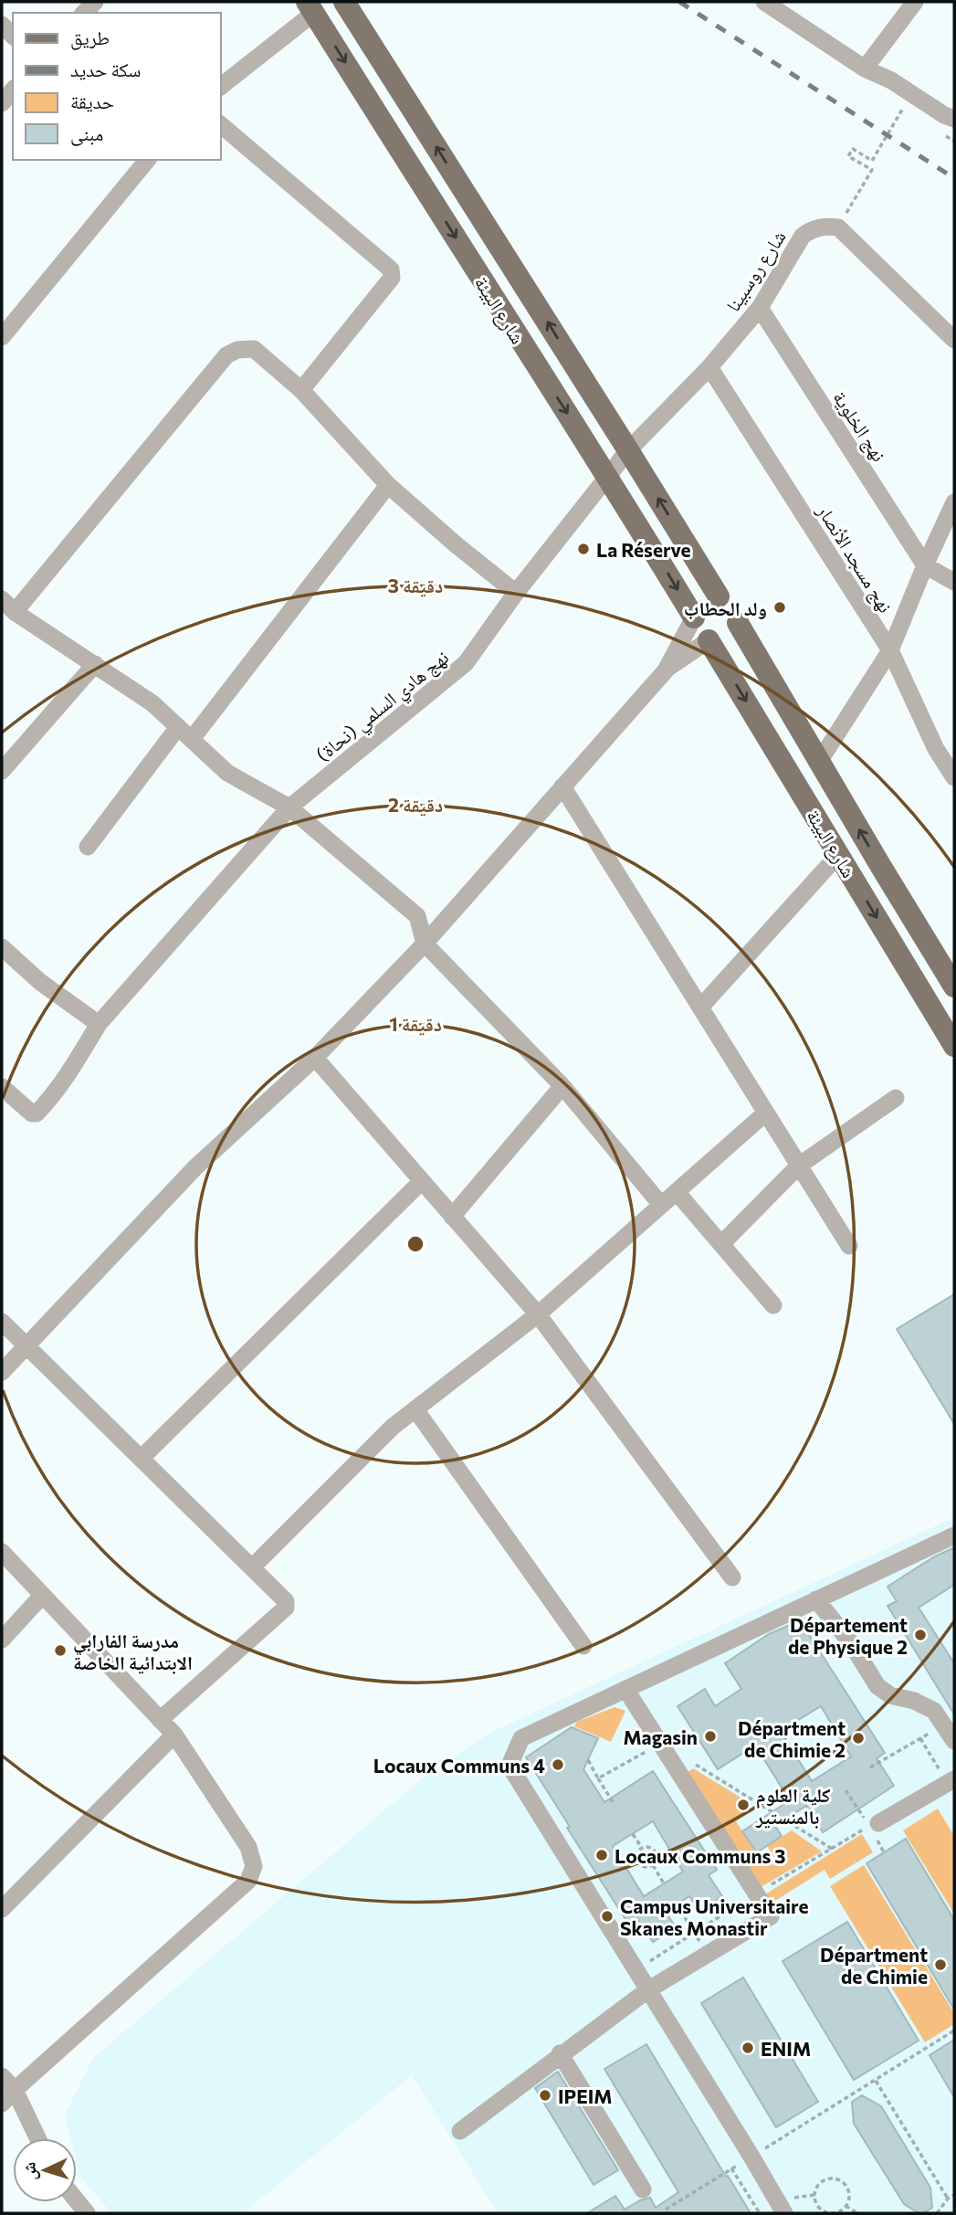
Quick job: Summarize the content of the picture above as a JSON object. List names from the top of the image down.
{
  "streets": {
    "main road": ["شارع البيئة"],
    "street": [
      "شارع روسبينا",
      "نهج الخلوية",
      "نهج مسجد الأنصار",
      "نهج هادي السلمي (نحاة)"
    ]
  },
  "crossings": [
    ["شارع روسبينا", "شارع البيئة"],
    ["شارع روسبينا", "نهج الخلوية"],
    ["شارع روسبينا", "نهج مسجد الأنصار"],
    ["شارع روسبينا", "نهج هادي السلمي (نحاة)"],
    ["شارع البيئة", "نهج هادي السلمي (نحاة)"]
  ],
  "places": [
    "La Réserve",
    "ولد الحطاب",
    "Département de Physique 2",
    "مدرسة الفارابي الابتدائية الخاصة",
    "Magasin",
    "Départment de Chimie 2",
    "Locaux Communs 4",
    "كلية العلوم بالمنستير",
    "Locaux Communs 3",
    "Campus Universitaire Skanes Monastir",
    "Départment de Chimie",
    "ENIM",
    "IPEIM"
  ],
  "legend": [
    "طريق",
    "سكة حديد",
    "حديقة",
    "مبنى"
  ],
  "north": "left",
  "rings": ["3 دقيقة", "2 دقيقة", "1 دقيقة"]
}
